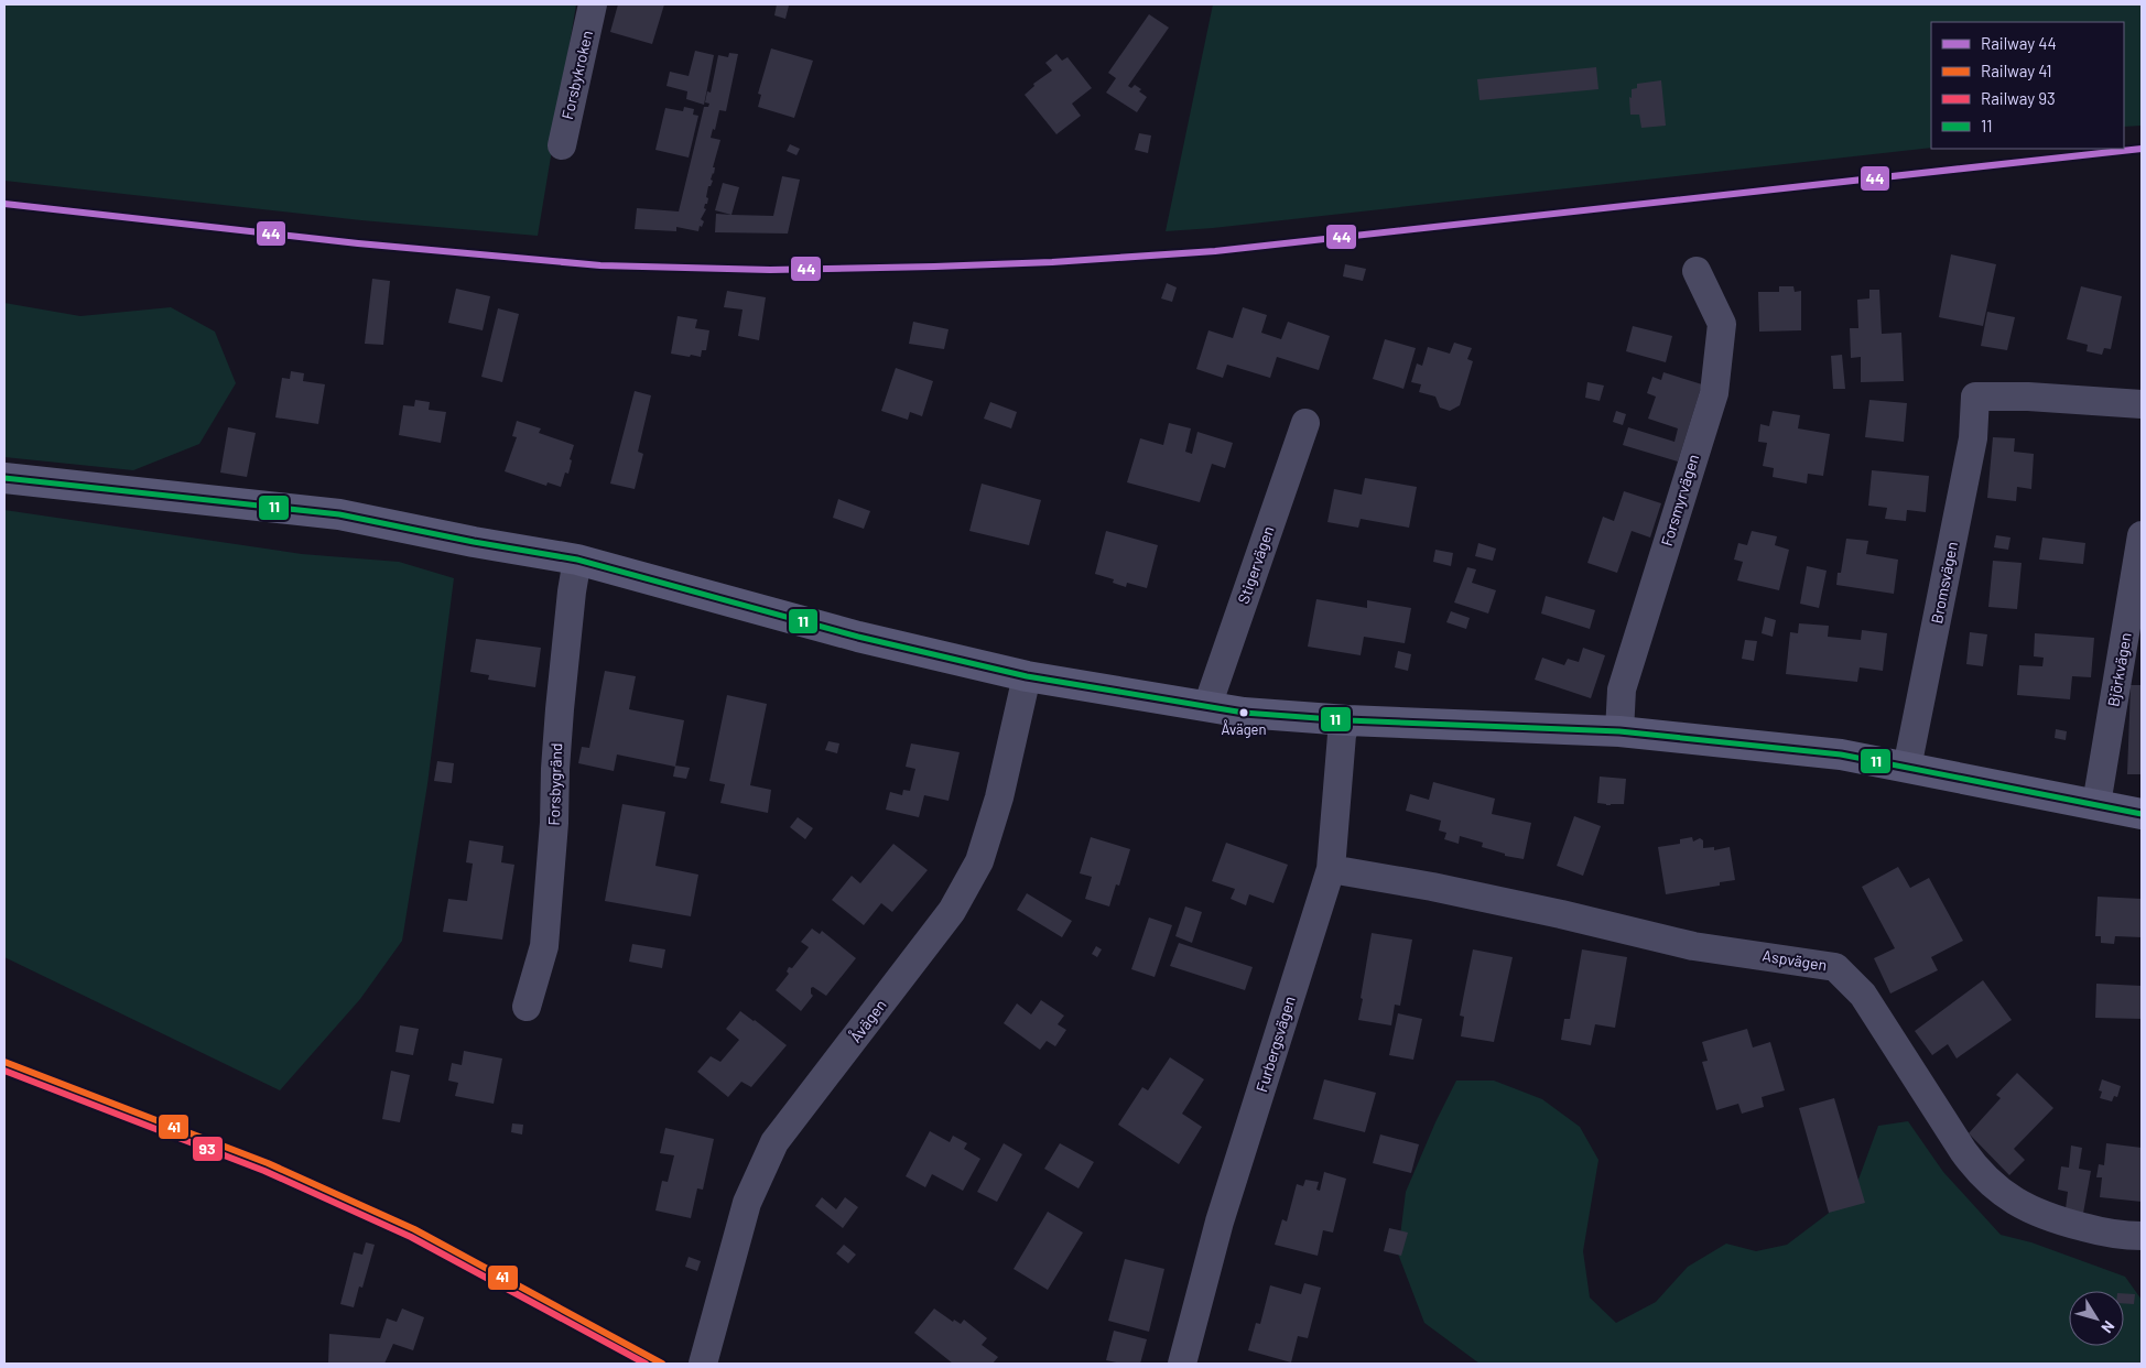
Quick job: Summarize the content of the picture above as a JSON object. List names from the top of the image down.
{
  "streets": {
    "street": [
      "Forsbykroken",
      "Forsmyrvägen",
      "Stigervägen",
      "Bromsvägen",
      "Björkvägen",
      "Forsbygränd",
      "Aspvägen",
      "Åvägen",
      "Furbergsvägen"
    ]
  },
  "crossings": [
    ["Aspvägen", "Furbergsvägen"]
  ],
  "places": ["Åvägen"],
  "lines": [
    "rail line 44",
    "transit line 11",
    "rail line 41",
    "rail line 93"
  ],
  "legend": [
    "Railway 44",
    "Railway 41",
    "Railway 93",
    "11"
  ],
  "north": "bottom right"
}
